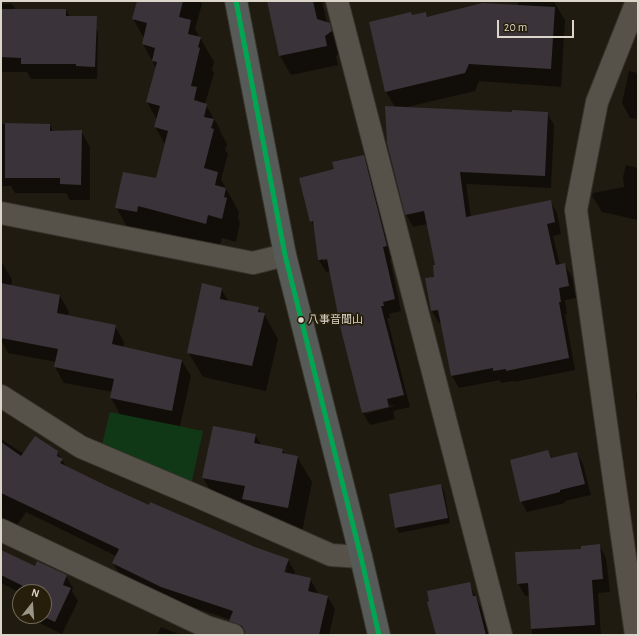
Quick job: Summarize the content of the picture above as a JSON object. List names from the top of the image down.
{
  "places": ["八事音聞山"],
  "scale_bar": "20 m",
  "north": "top"
}
